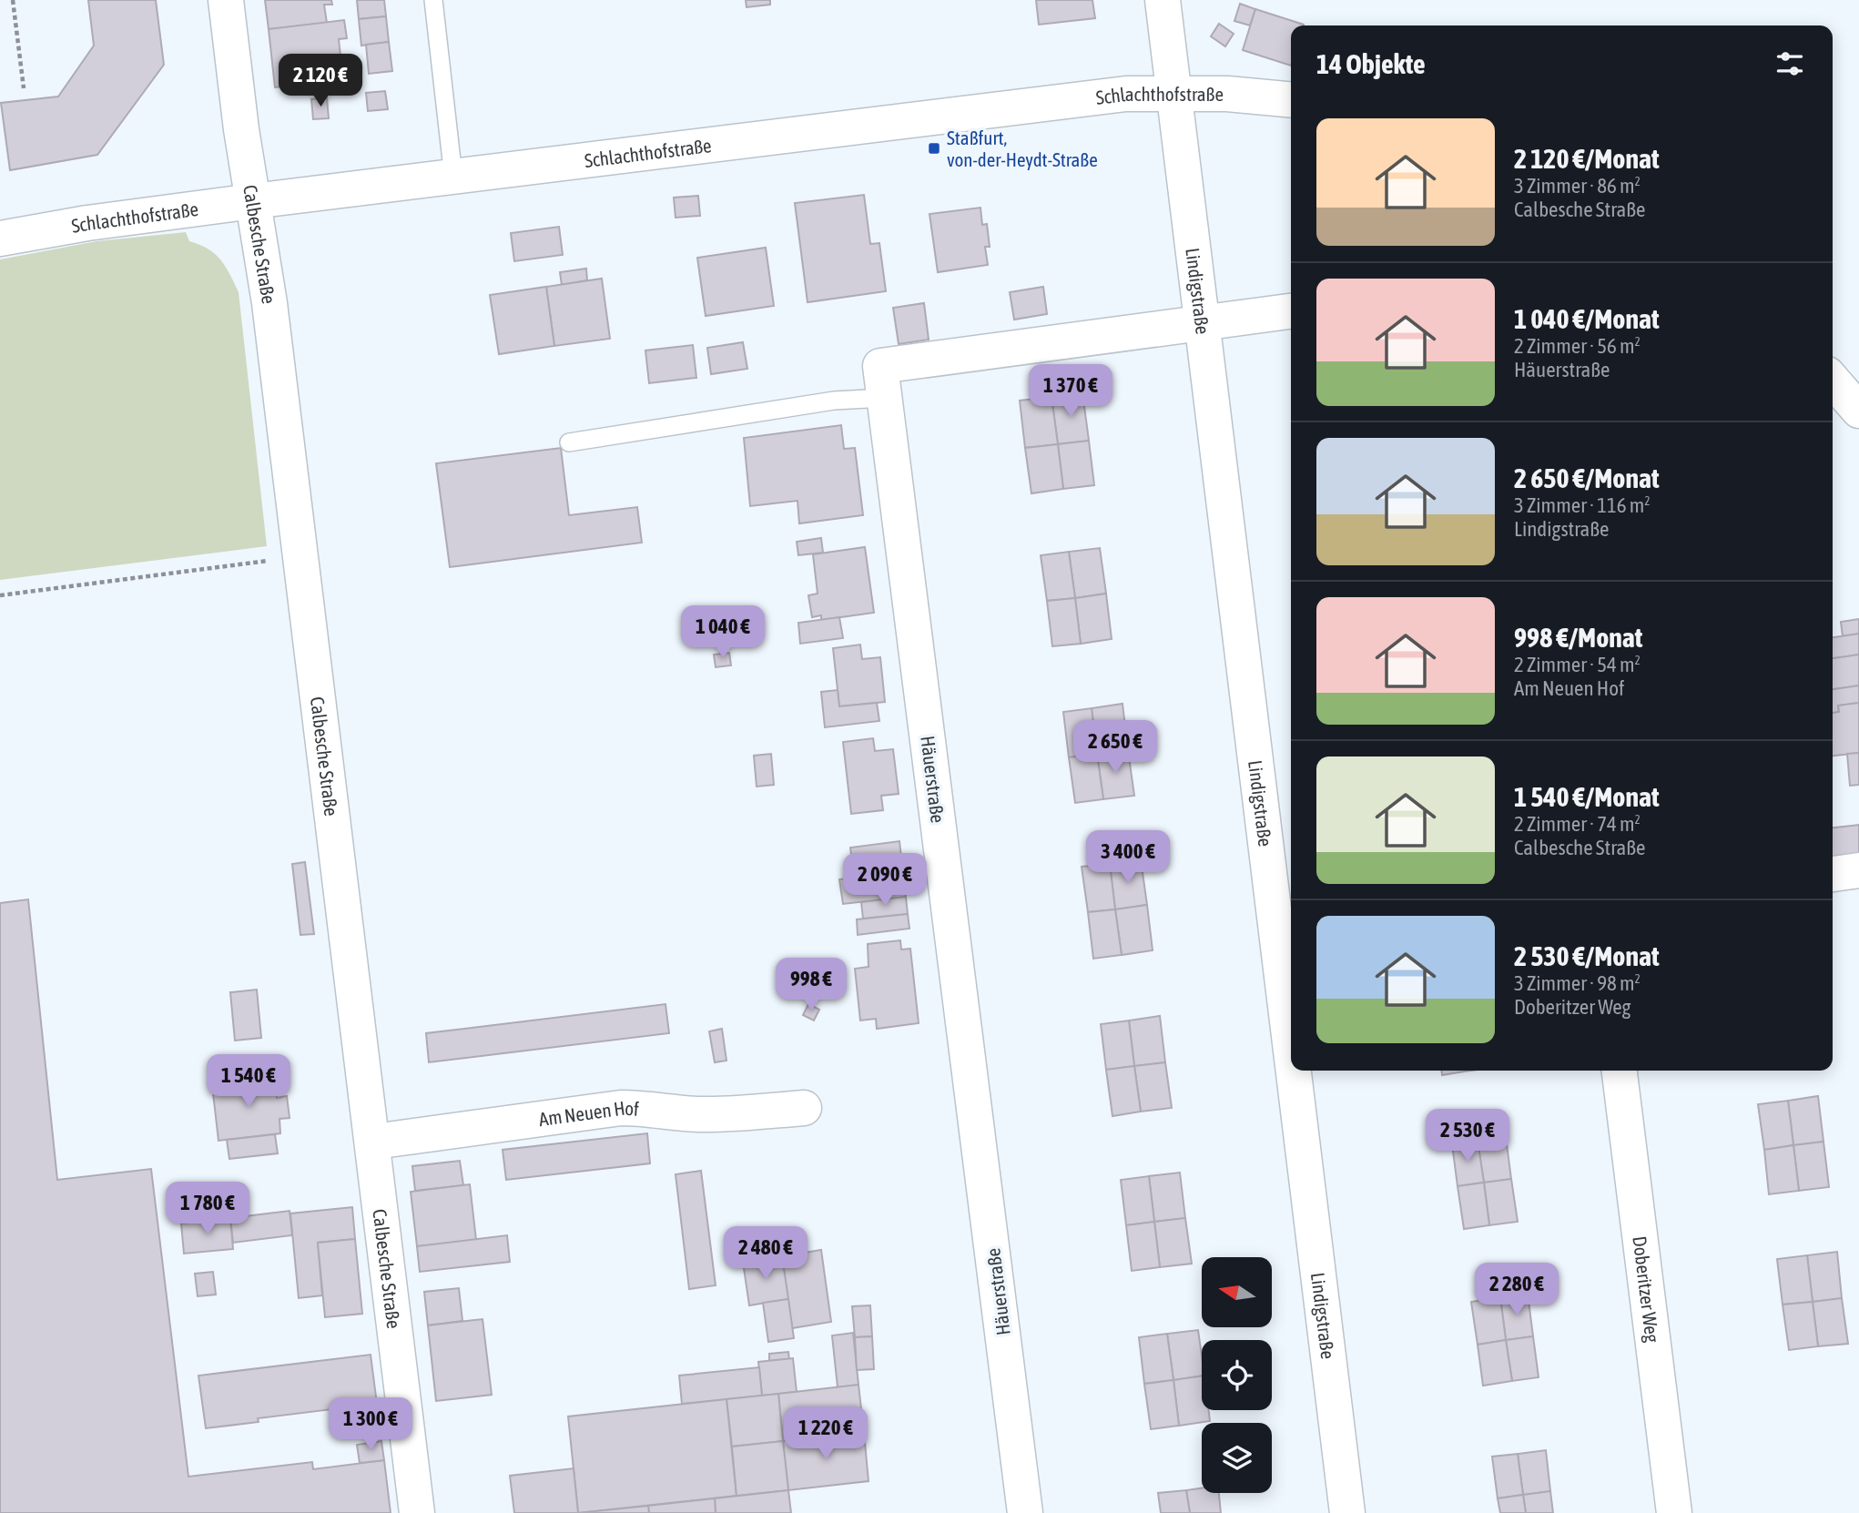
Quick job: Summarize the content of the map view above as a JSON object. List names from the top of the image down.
{
  "streets": {
    "street": [
      "Schlachthofstraße",
      "Calbesche Straße",
      "Lindigstraße",
      "Häuerstraße",
      "Am Neuen Hof",
      "Doberitzer Weg"
    ]
  },
  "crossings": [
    ["Schlachthofstraße", "Calbesche Straße"],
    ["Schlachthofstraße", "Lindigstraße"],
    ["Calbesche Straße", "Am Neuen Hof"],
    ["Lindigstraße", "Häuerstraße"]
  ],
  "places": {
    "transit": ["Staßfurt, von-der-Heydt-Straße"]
  },
  "north": "left",
  "page": {
    "heading": "14 Objekte",
    "price": [
      "2 120 €",
      "1 370 €",
      "1 040 €",
      "2 650 €",
      "3 400 €",
      "2 090 €",
      "998 €",
      "1 540 €",
      "2 530 €",
      "1 780 €",
      "2 480 €",
      "2 280 €",
      "1 300 €",
      "1 220 €"
    ],
    "list": [
      {
        "name": "2 120 €/Monat",
        "note": "3 Zimmer · 86 m² · Calbesche Straße"
      },
      {
        "name": "1 040 €/Monat",
        "note": "2 Zimmer · 56 m² · Häuerstraße"
      },
      {
        "name": "2 650 €/Monat",
        "note": "3 Zimmer · 116 m² · Lindigstraße"
      },
      {
        "name": "998 €/Monat",
        "note": "2 Zimmer · 54 m² · Am Neuen Hof"
      },
      {
        "name": "1 540 €/Monat",
        "note": "2 Zimmer · 74 m² · Calbesche Straße"
      },
      {
        "name": "2 530 €/Monat",
        "note": "3 Zimmer · 98 m² · Doberitzer Weg"
      }
    ]
  }
}
